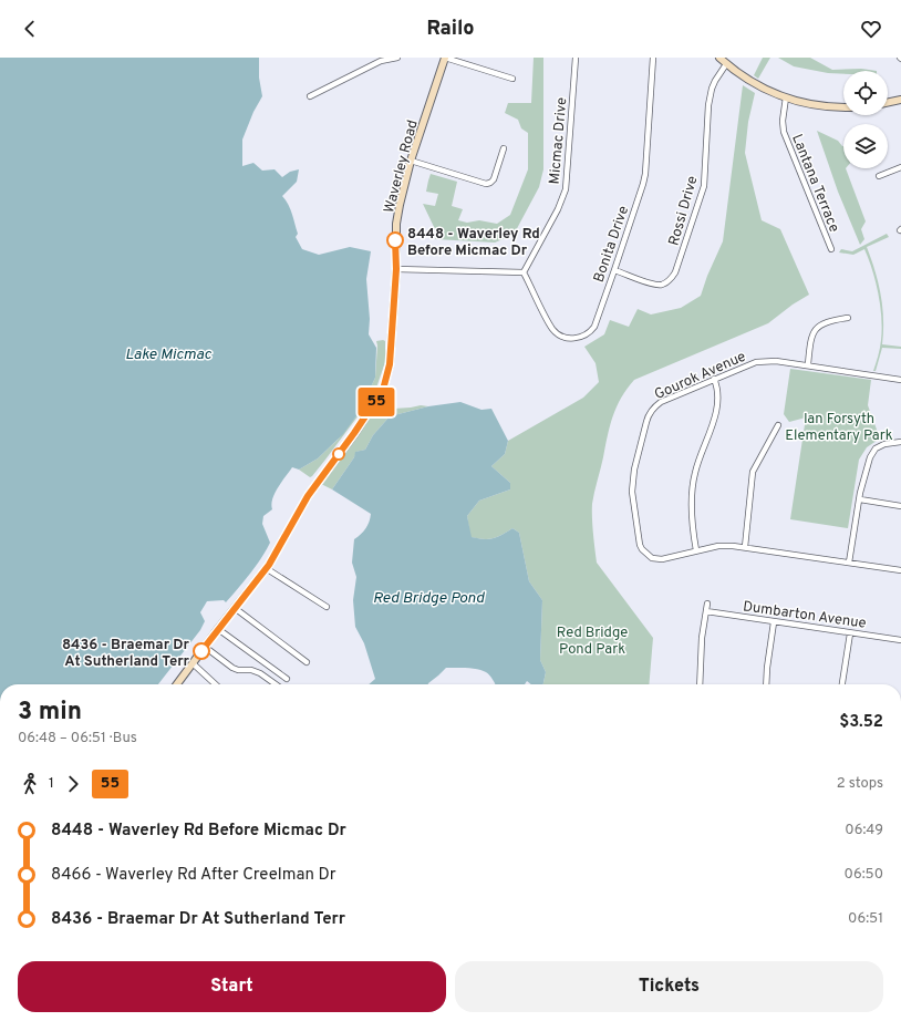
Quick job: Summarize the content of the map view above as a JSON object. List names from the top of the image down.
{
  "streets": {
    "main road": ["Waverley Road"],
    "street": [
      "Micmac Drive",
      "Lantana Terrace",
      "Rossi Drive",
      "Bonita Drive",
      "Gourok Avenue",
      "Dumbarton Avenue"
    ]
  },
  "crossings": [
    ["Micmac Drive", "Bonita Drive"],
    ["Rossi Drive", "Bonita Drive"]
  ],
  "water": ["Lake Micmac", "Red Bridge Pond"],
  "parks": ["Ian Forsyth Elementary Park", "Red Bridge Pond Park"],
  "places": ["8448 - Waverley Rd Before Micmac Dr", "8436 - Braemar Dr At Sutherland Terr"],
  "lines": ["bus line 55"],
  "page": {
    "header": "Railo",
    "on_map": "55",
    "heading": ["3 min", "06:48 – 06:51 · Bus", "$3.52"],
    "legs": ["1", "55", "2 stops"],
    "list": [
      {
        "name": "8448 - Waverley Rd Before Micmac Dr",
        "value": "06:49"
      },
      {
        "name": "8466 - Waverley Rd After Creelman Dr",
        "value": "06:50"
      },
      {
        "name": "8436 - Braemar Dr At Sutherland Terr",
        "value": "06:51"
      }
    ],
    "buttons": ["Start", "Tickets"]
  }
}
